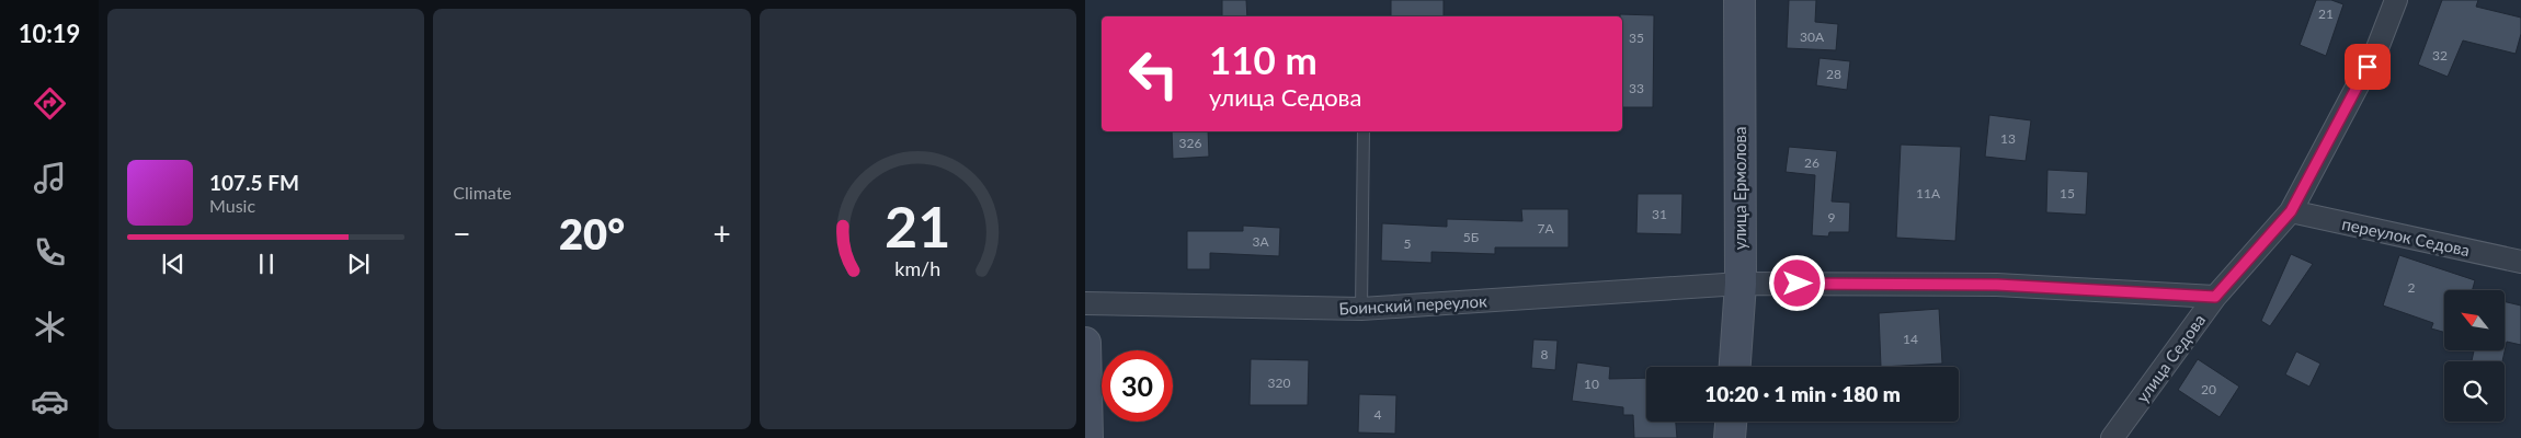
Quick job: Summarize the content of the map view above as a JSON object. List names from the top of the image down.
{
  "streets": {
    "street": [
      "улица Ермолова",
      "переулок Седова",
      "Боинский переулок",
      "улица Седова"
    ]
  },
  "crossings": [
    ["улица Ермолова", "Боинский переулок"],
    ["переулок Седова", "улица Седова"],
    ["Боинский переулок", "улица Седова"]
  ],
  "house_numbers": [
    "21",
    "30А",
    "35",
    "32",
    "28",
    "33",
    "13",
    "326",
    "26",
    "11А",
    "15",
    "31",
    "9",
    "7А",
    "5Б",
    "3А",
    "5",
    "2",
    "14",
    "8",
    "320",
    "10",
    "20",
    "4"
  ],
  "north": "top left",
  "page": {
    "tabs": "10:19",
    "tile": "Climate",
    "turn": ["110 m", "улица Седова"],
    "song": ["107.5 FM", "Music"],
    "heat": ["−", "20°", "+"],
    "limit": "30",
    "trip": "10:20 · 1 min · 180 m",
    "gauge": ["21", "km/h"]
  }
}
